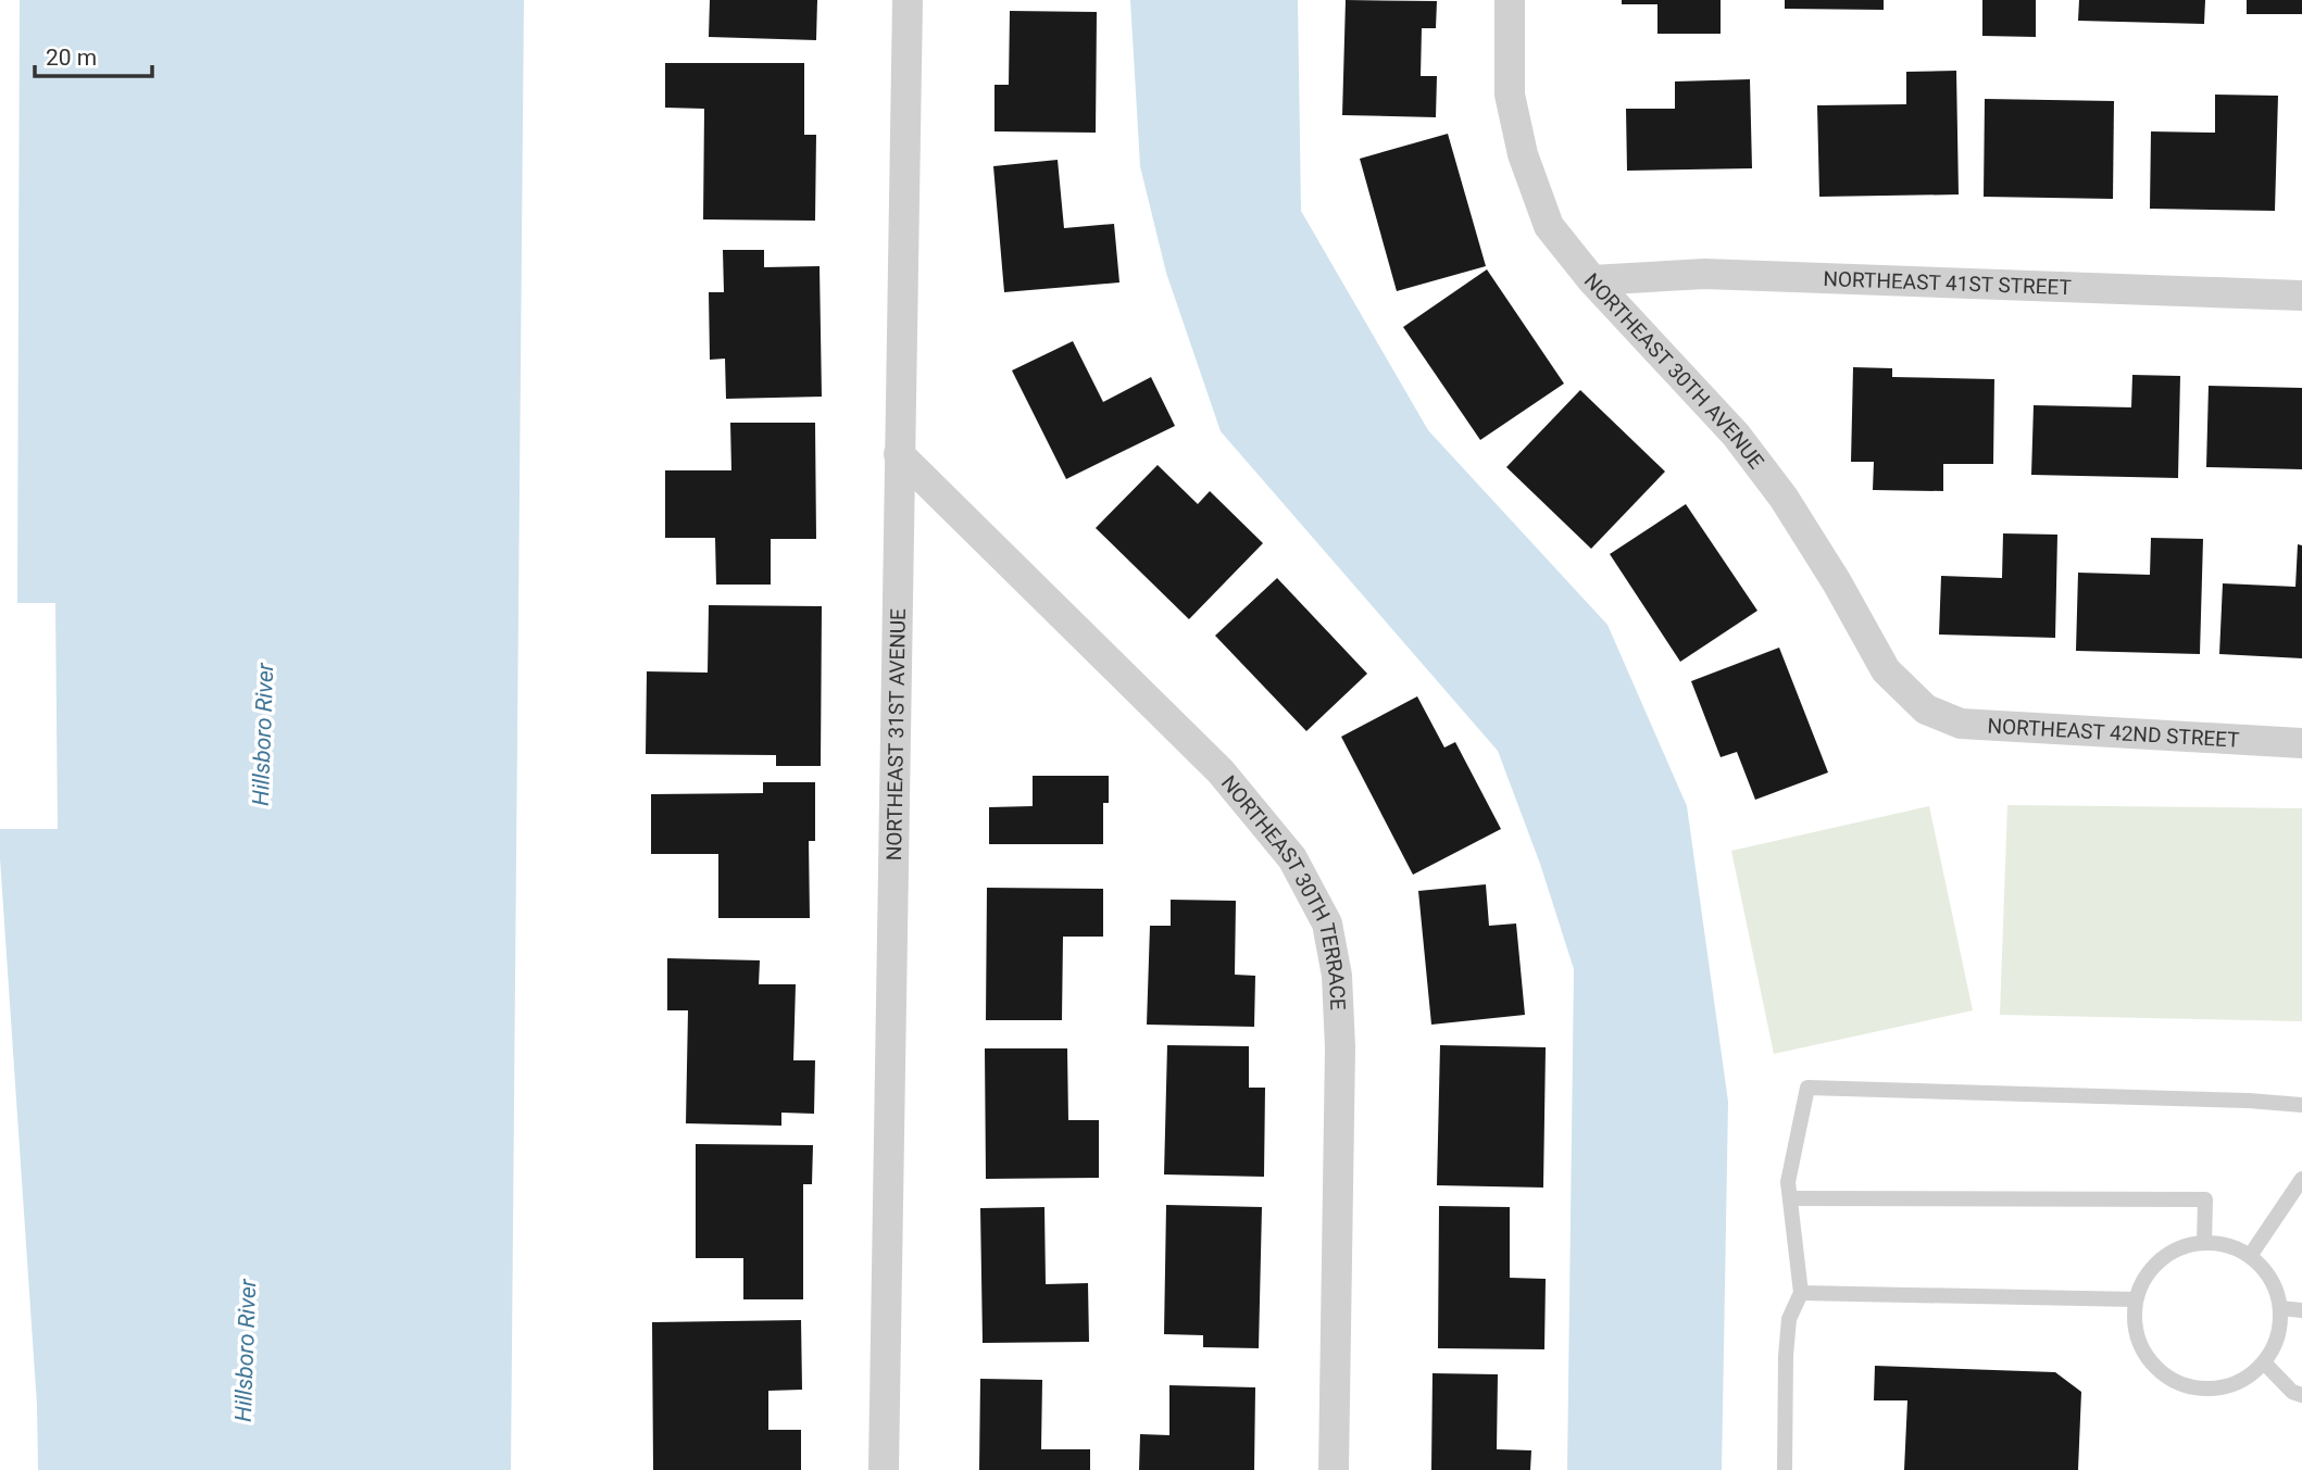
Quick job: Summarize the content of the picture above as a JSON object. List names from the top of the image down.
{
  "streets": {
    "street": [
      "NORTHEAST 41ST STREET",
      "NORTHEAST 30TH AVENUE",
      "NORTHEAST 42ND STREET",
      "NORTHEAST 31ST AVENUE",
      "NORTHEAST 30TH TERRACE"
    ]
  },
  "crossings": [
    ["NORTHEAST 41ST STREET", "NORTHEAST 30TH AVENUE"],
    ["NORTHEAST 30TH AVENUE", "NORTHEAST 42ND STREET"],
    ["NORTHEAST 31ST AVENUE", "NORTHEAST 30TH TERRACE"]
  ],
  "water": ["Hillsboro River"],
  "scale_bar": "20 m"
}
